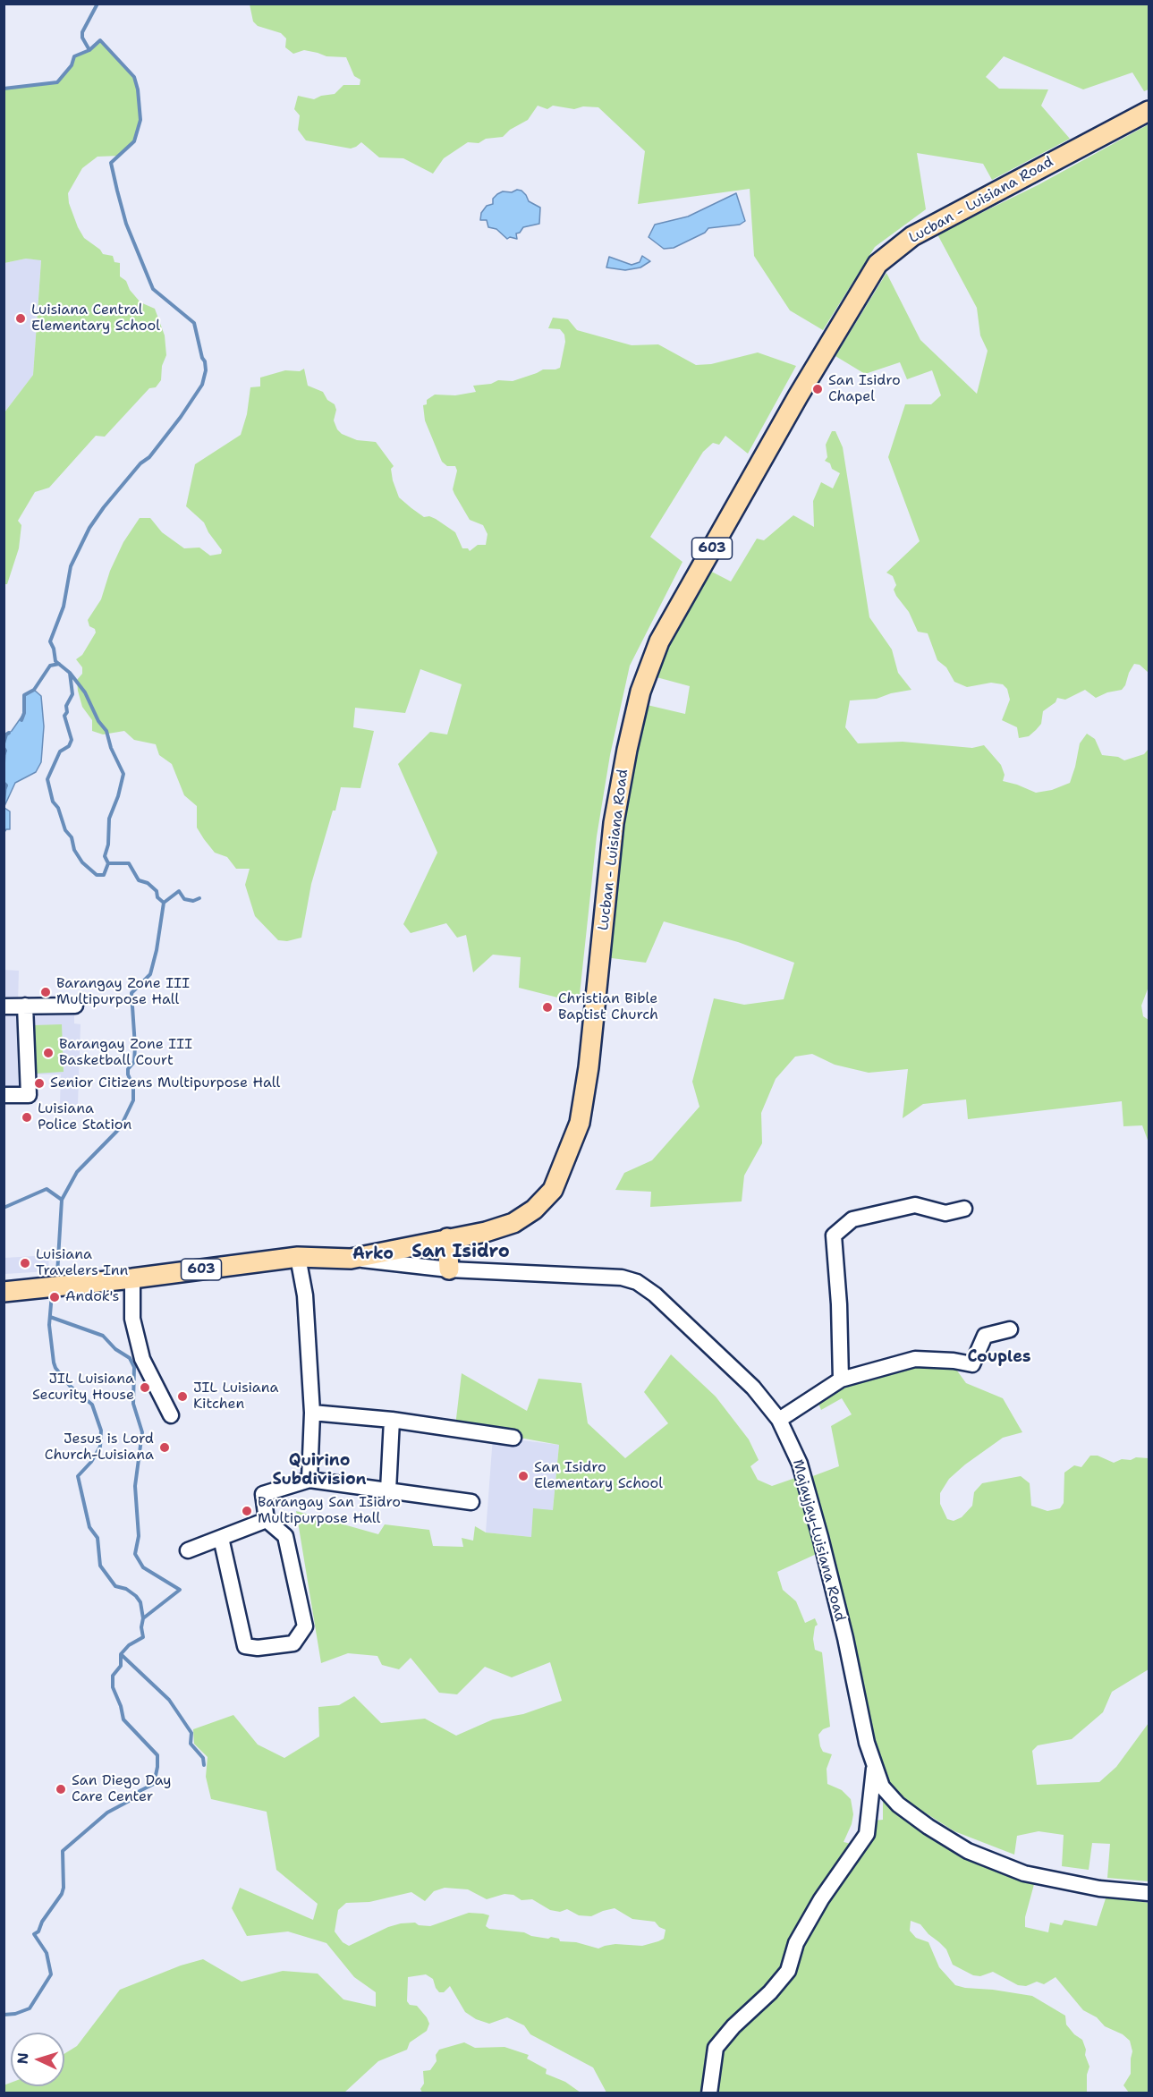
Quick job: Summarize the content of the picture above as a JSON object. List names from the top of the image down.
{
  "streets": {
    "main road": ["Lucban - Luisiana Road", "603"],
    "street": ["Majayjay-Luisiana Road"]
  },
  "crossings": [
    ["Lucban - Luisiana Road", "603"],
    ["603", "Majayjay-Luisiana Road"]
  ],
  "districts": [
    "San Isidro",
    "Arko",
    "Couples",
    "Quirino Subdivision"
  ],
  "places": [
    "Luisiana Central Elementary School",
    "San Isidro Chapel",
    "Barangay Zone III Multipurpose Hall",
    "Christian Bible Baptist Church",
    "Barangay Zone III Basketball Court",
    "Senior Citizens Multipurpose Hall",
    "Luisiana Police Station",
    "Luisiana Travelers Inn",
    "Andok's",
    "JIL Luisiana Security House",
    "JIL Luisiana Kitchen",
    "Jesus is Lord Church-Luisiana",
    "San Isidro Elementary School",
    "Barangay San Isidro Multipurpose Hall",
    "San Diego Day Care Center"
  ],
  "north": "left"
}
